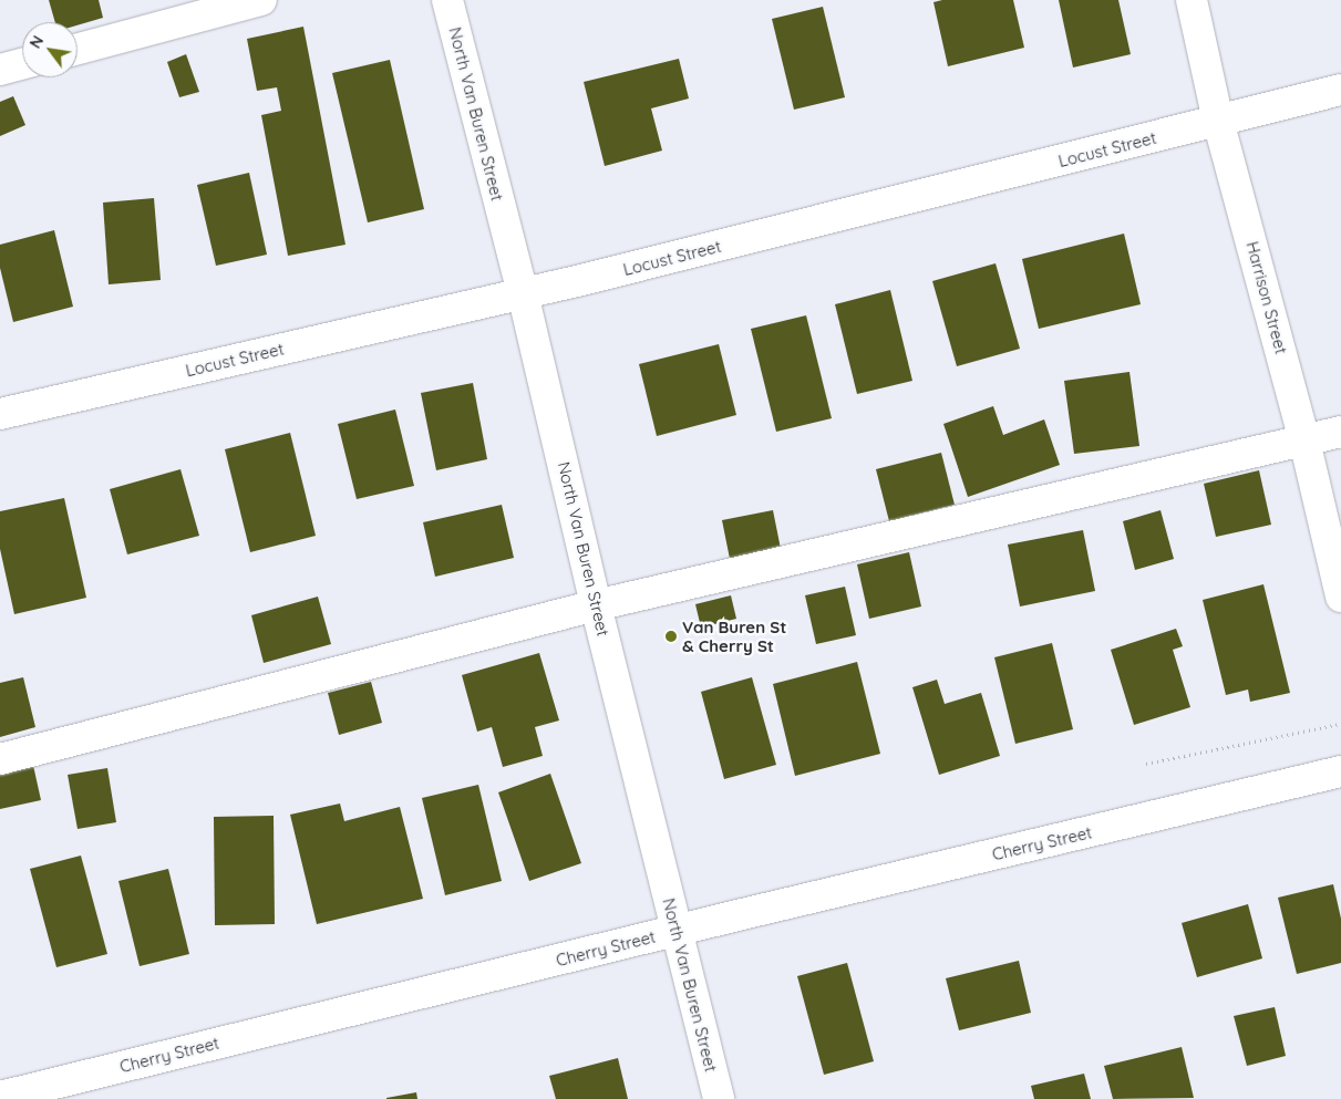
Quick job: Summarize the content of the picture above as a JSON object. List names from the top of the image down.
{
  "streets": {
    "street": [
      "North Van Buren Street",
      "Locust Street",
      "Harrison Street",
      "Cherry Street"
    ]
  },
  "crossings": [
    ["North Van Buren Street", "Locust Street"],
    ["North Van Buren Street", "Cherry Street"],
    ["Locust Street", "Harrison Street"]
  ],
  "places": ["Van Buren St & Cherry St"],
  "north": "top left"
}
